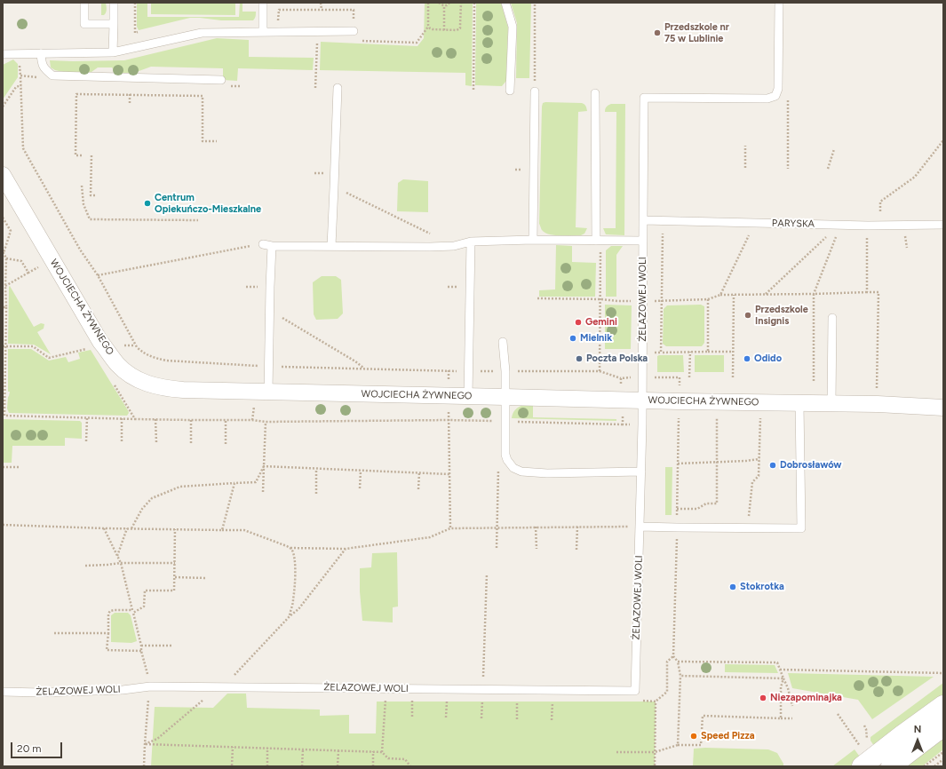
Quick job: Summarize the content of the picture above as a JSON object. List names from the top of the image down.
{
  "streets": {
    "street": ["WOJCIECHA ŻYWNEGO"],
    "lane": ["PARYSKA", "ŻELAZOWEJ WOLI"]
  },
  "crossings": [
    ["PARYSKA", "ŻELAZOWEJ WOLI"],
    ["ŻELAZOWEJ WOLI", "WOJCIECHA ŻYWNEGO"]
  ],
  "places": [
    "Przedszkole nr 75 w Lublinie",
    "Centrum Opiekuńczo-Mieszkalne",
    "Przedszkole Insignis",
    "Gemini",
    "Mielnik",
    "Poczta Polska",
    "Odido",
    "Dobrosławów",
    "Stokrotka",
    "Niezapominajka",
    "Speed Pizza"
  ],
  "scale_bar": "20 m",
  "north": "top"
}
